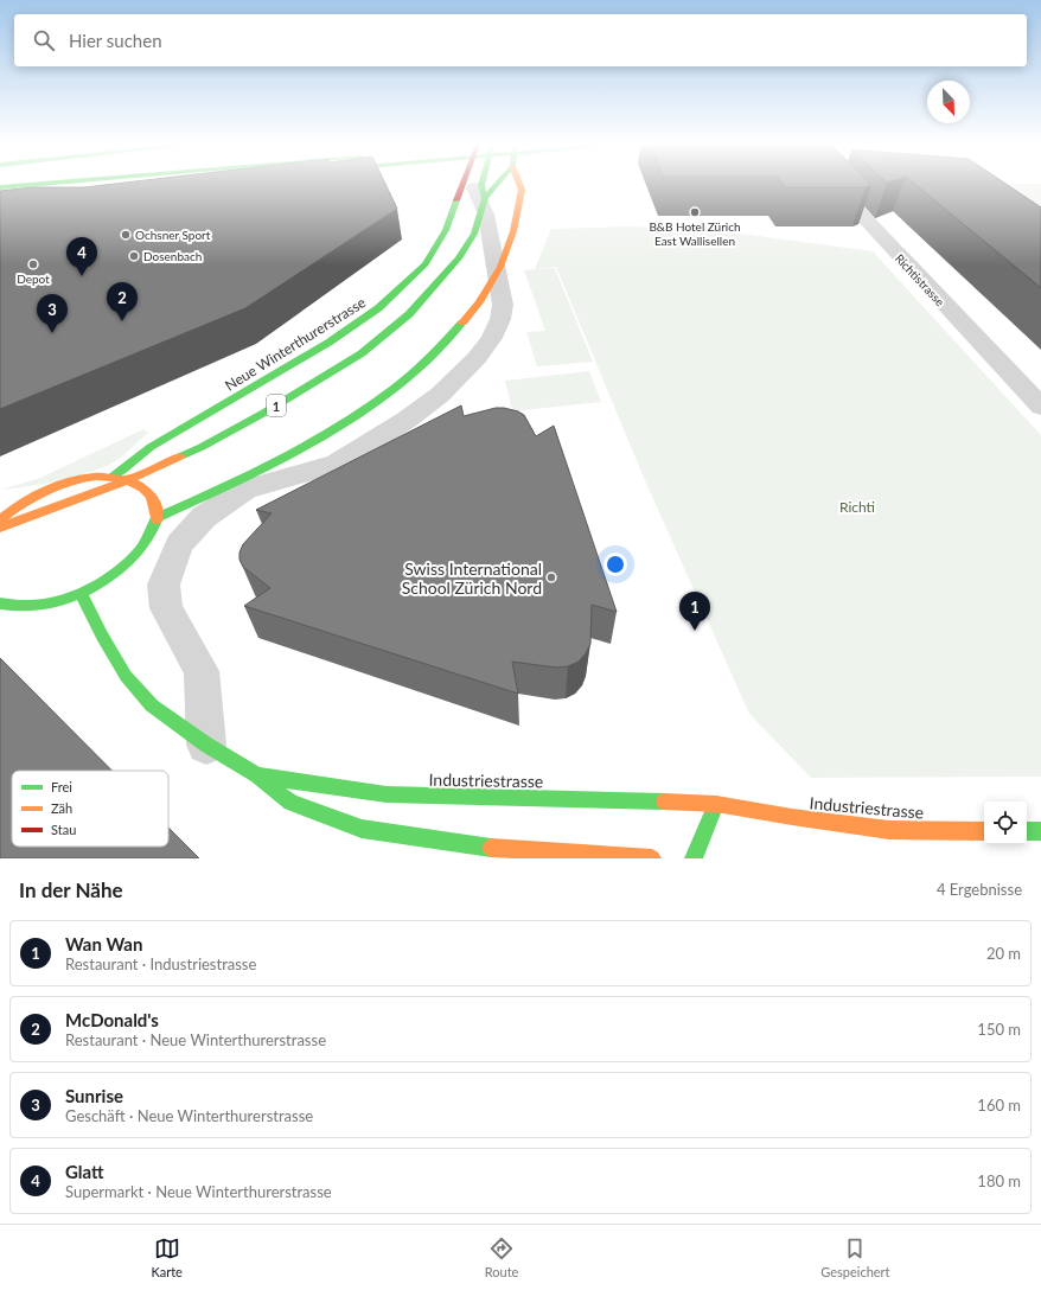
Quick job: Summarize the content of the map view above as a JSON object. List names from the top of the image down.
{
  "streets": {
    "main road": ["Neue Winterthurerstrasse", "1", "Industriestrasse"],
    "street": ["Richtistrasse"]
  },
  "parks": ["Richti"],
  "places": [
    "B&B Hotel Zürich East Wallisellen",
    "Ochsner Sport",
    "Dosenbach",
    "Depot",
    "Swiss International School Zürich Nord"
  ],
  "legend": ["Frei", "Zäh", "Stau"],
  "north": "bottom right",
  "page": {
    "search": "Hier suchen",
    "pins": [
      "4",
      "2",
      "3",
      "1"
    ],
    "heading": ["In der Nähe", "4 Ergebnisse"],
    "list": [
      {
        "mark": "1",
        "name": "Wan Wan",
        "note": "Restaurant · Industriestrasse",
        "value": "20 m"
      },
      {
        "mark": "2",
        "name": "McDonald's",
        "note": "Restaurant · Neue Winterthurerstrasse",
        "value": "150 m"
      },
      {
        "mark": "3",
        "name": "Sunrise",
        "note": "Geschäft · Neue Winterthurerstrasse",
        "value": "160 m"
      },
      {
        "mark": "4",
        "name": "Glatt",
        "note": "Supermarkt · Neue Winterthurerstrasse",
        "value": "180 m"
      }
    ],
    "nav": ["Karte", "Route", "Gespeichert"]
  }
}
